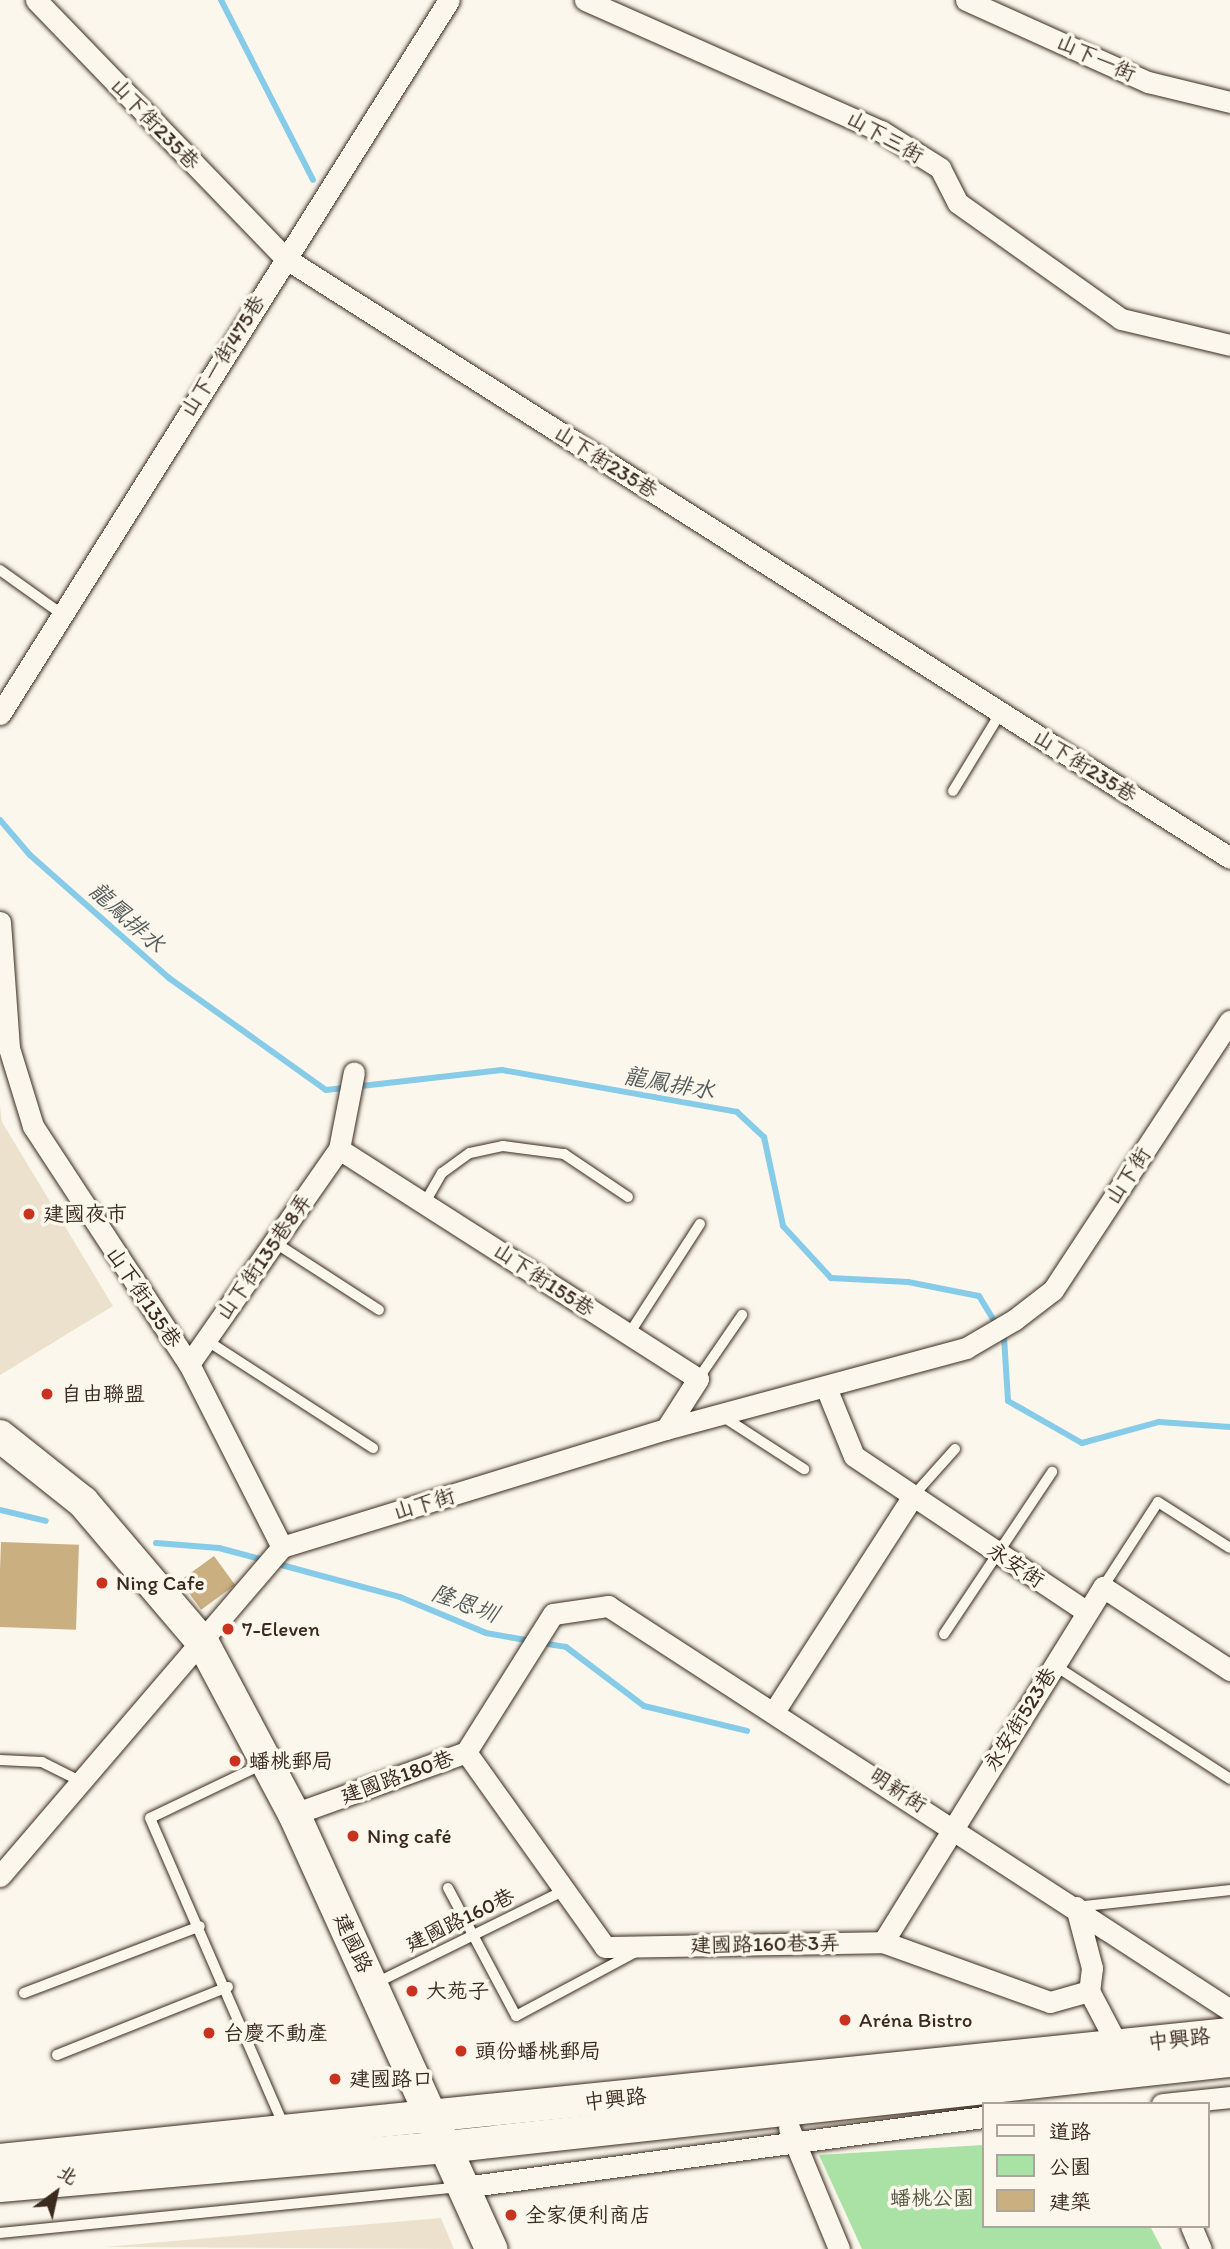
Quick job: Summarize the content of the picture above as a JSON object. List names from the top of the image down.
{
  "streets": {
    "street": [
      "山下一街",
      "山下街235巷",
      "山下三街",
      "山下一街475巷",
      "山下街",
      "山下街135巷8弄",
      "山下街155巷",
      "山下街135巷",
      "永安街",
      "永安街523巷",
      "建國路180巷",
      "明新街",
      "建國路",
      "建國路160巷3弄",
      "中興路"
    ],
    "lane": ["建國路160巷"]
  },
  "crossings": [
    ["山下街235巷", "山下一街475巷"],
    ["山下街", "山下街135巷"],
    ["山下街", "永安街"],
    ["山下街135巷8弄", "山下街155巷"],
    ["山下街135巷8弄", "山下街135巷"],
    ["永安街", "永安街523巷"],
    ["永安街523巷", "明新街"],
    ["永安街523巷", "建國路160巷3弄"],
    ["建國路180巷", "明新街"],
    ["建國路180巷", "建國路"],
    ["建國路180巷", "建國路160巷3弄"],
    ["建國路160巷", "建國路"],
    ["建國路160巷", "建國路160巷3弄"],
    ["建國路", "中興路"]
  ],
  "water": ["龍鳳排水", "隆恩圳"],
  "parks": ["蟠桃公園"],
  "places": [
    "建國夜市",
    "自由聯盟",
    "Ning Cafe",
    "7-Eleven",
    "蟠桃郵局",
    "Ning café",
    "大苑子",
    "Aréna Bistro",
    "台慶不動產",
    "頭份蟠桃郵局",
    "建國路口",
    "全家便利商店"
  ],
  "legend": ["道路", "公園", "建築"],
  "north": "top right"
}
